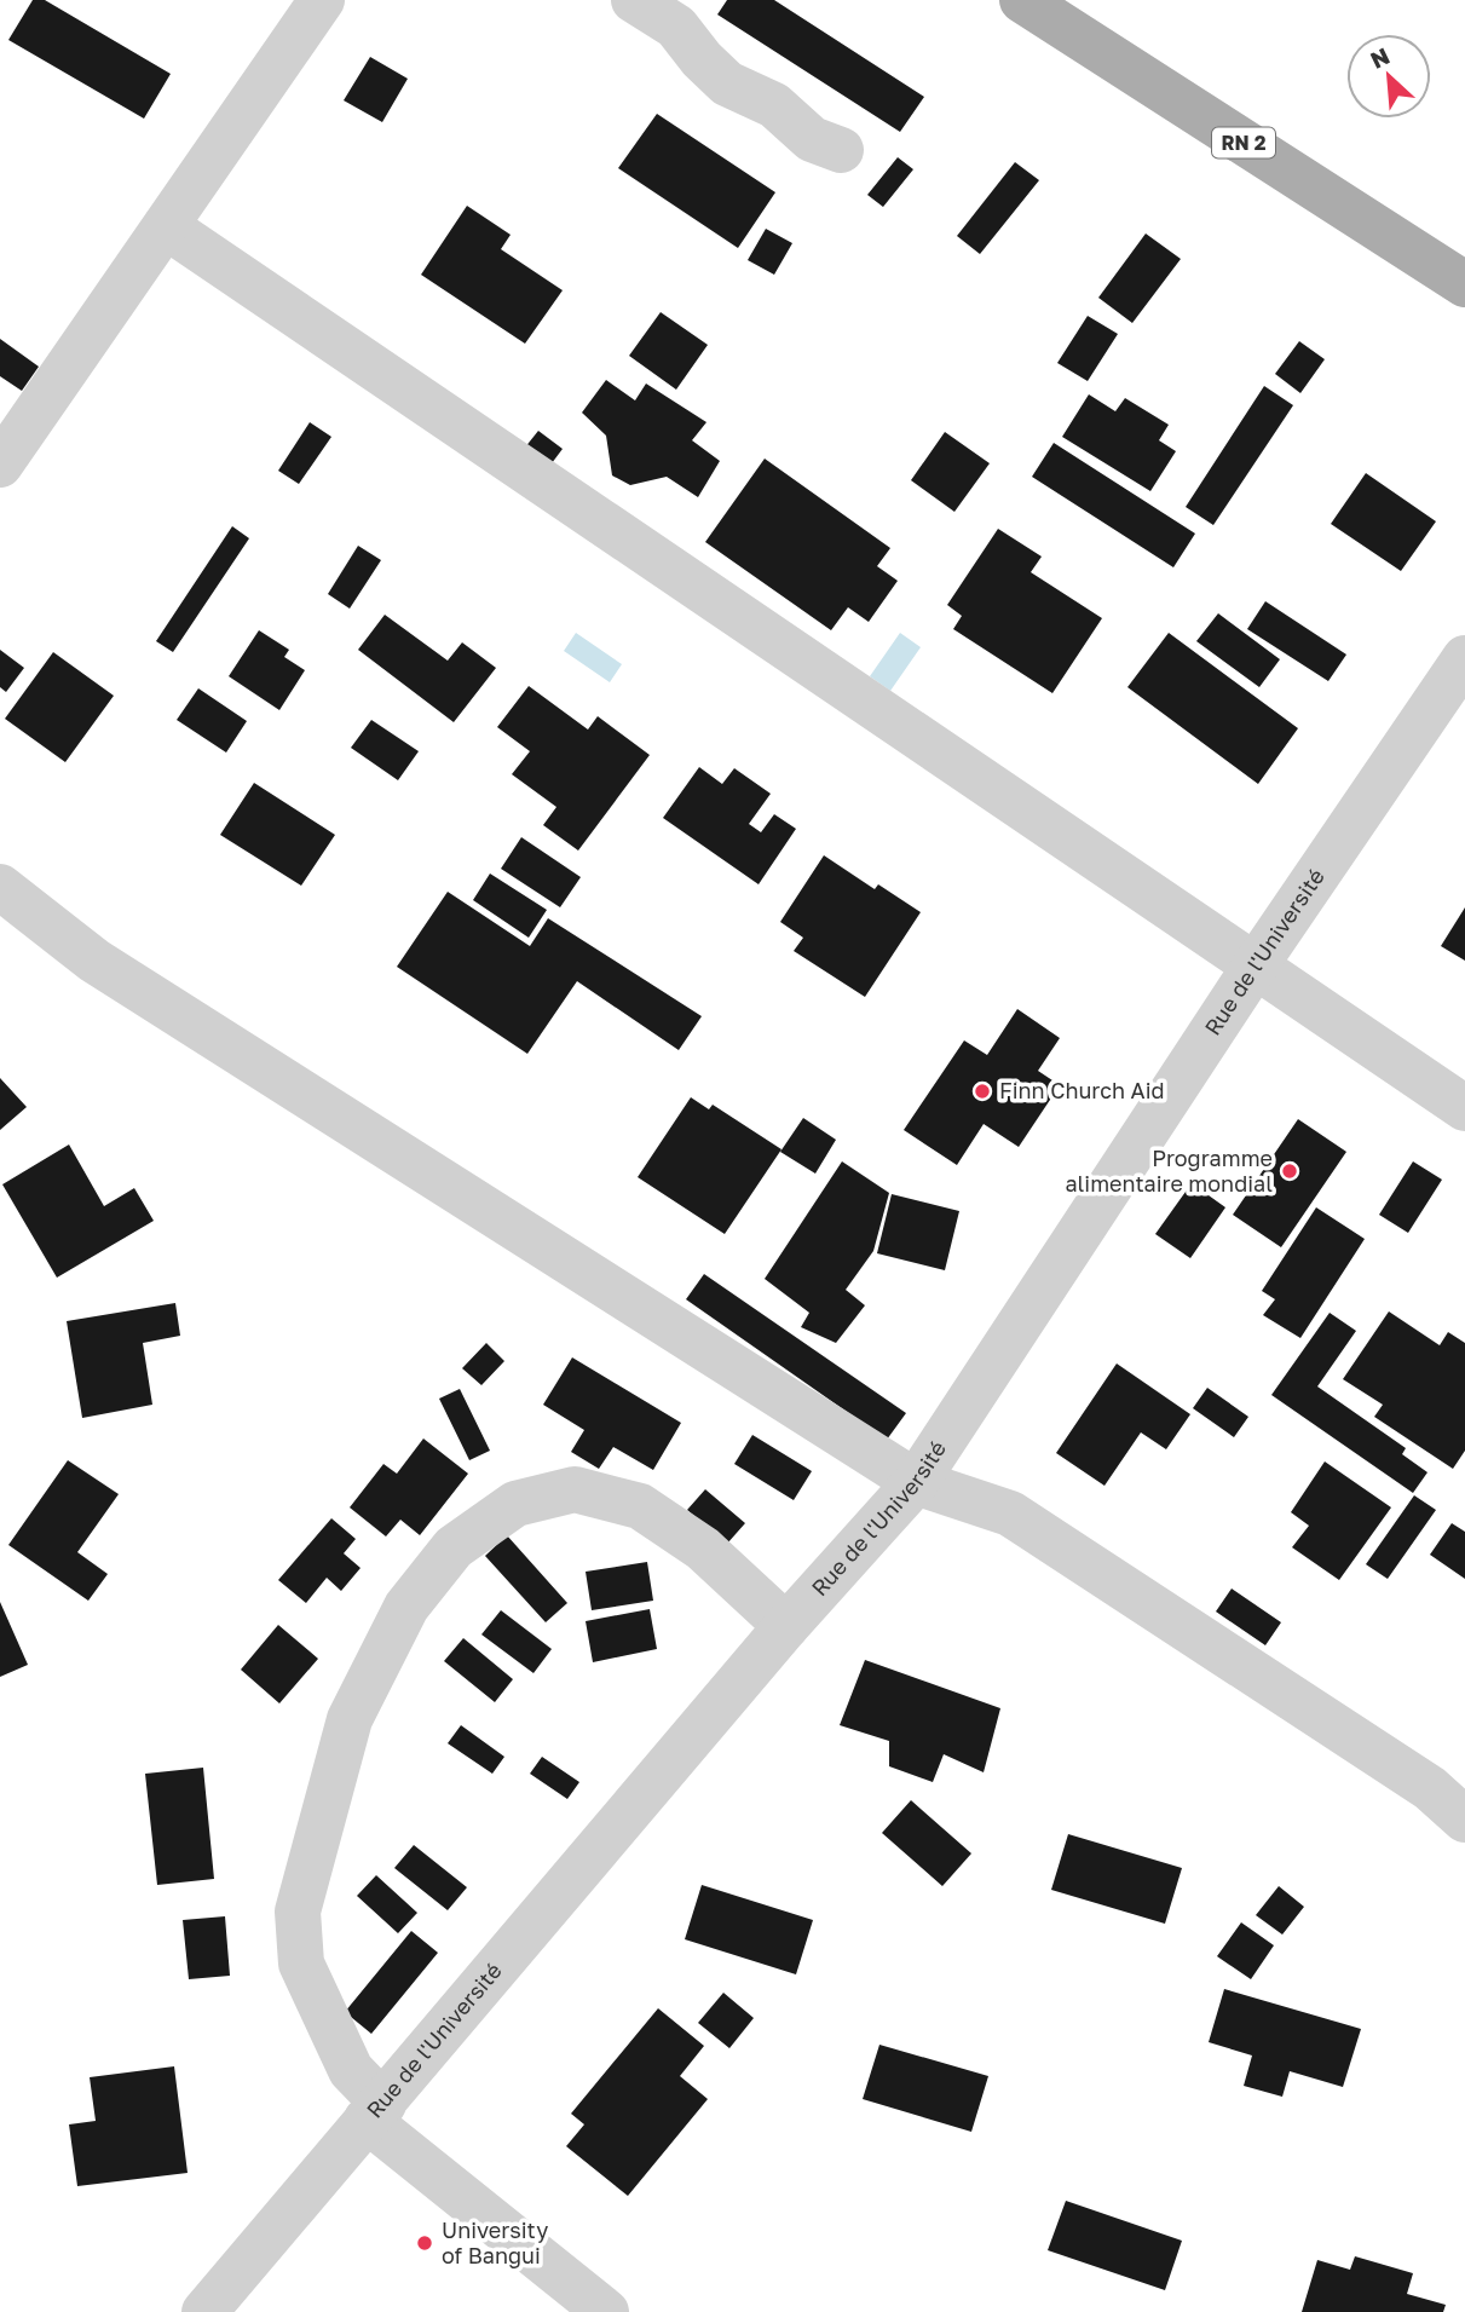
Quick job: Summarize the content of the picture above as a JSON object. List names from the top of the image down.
{
  "streets": {
    "main road": ["RN 2"],
    "street": ["Rue de l'Université"]
  },
  "places": ["Finn Church Aid", "Programme alimentaire mondial", "University of Bangui"],
  "north": "top left"
}
